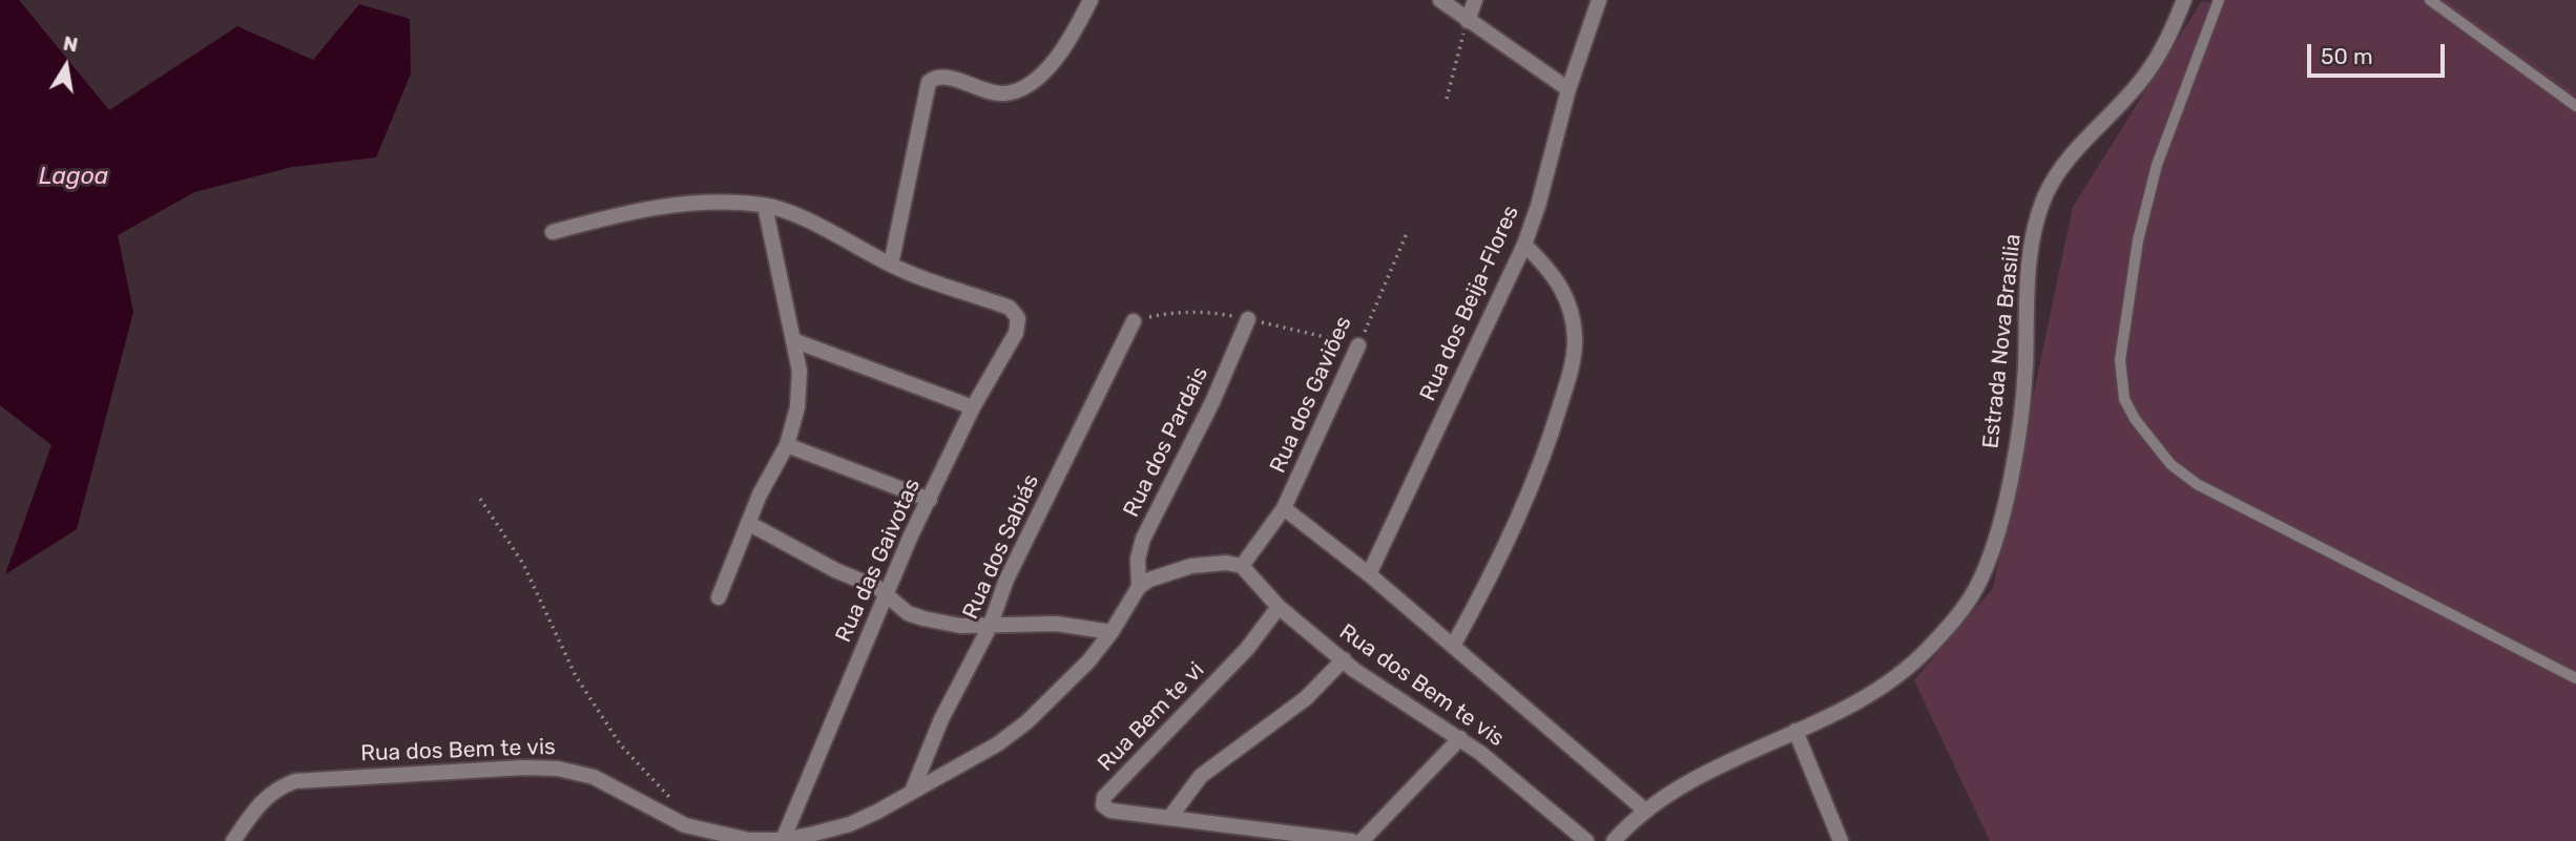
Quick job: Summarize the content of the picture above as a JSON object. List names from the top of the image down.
{
  "streets": {
    "street": [
      "Rua dos Beija-Flores",
      "Estrada Nova Brasilia",
      "Rua dos Gaviões",
      "Rua dos Pardais",
      "Rua dos Sabiás",
      "Rua das Gaivotas",
      "Rua dos Bem te vis",
      "Rua Bem te vi"
    ]
  },
  "crossings": [
    ["Rua dos Beija-Flores", "Rua dos Bem te vis"],
    ["Estrada Nova Brasilia", "Rua dos Bem te vis"],
    ["Rua dos Gaviões", "Rua dos Bem te vis"],
    ["Rua dos Pardais", "Rua dos Bem te vis"],
    ["Rua dos Sabiás", "Rua dos Bem te vis"],
    ["Rua das Gaivotas", "Rua dos Bem te vis"],
    ["Rua dos Bem te vis", "Rua Bem te vi"]
  ],
  "water": ["Lagoa"],
  "scale_bar": "50 m",
  "north": "top"
}
